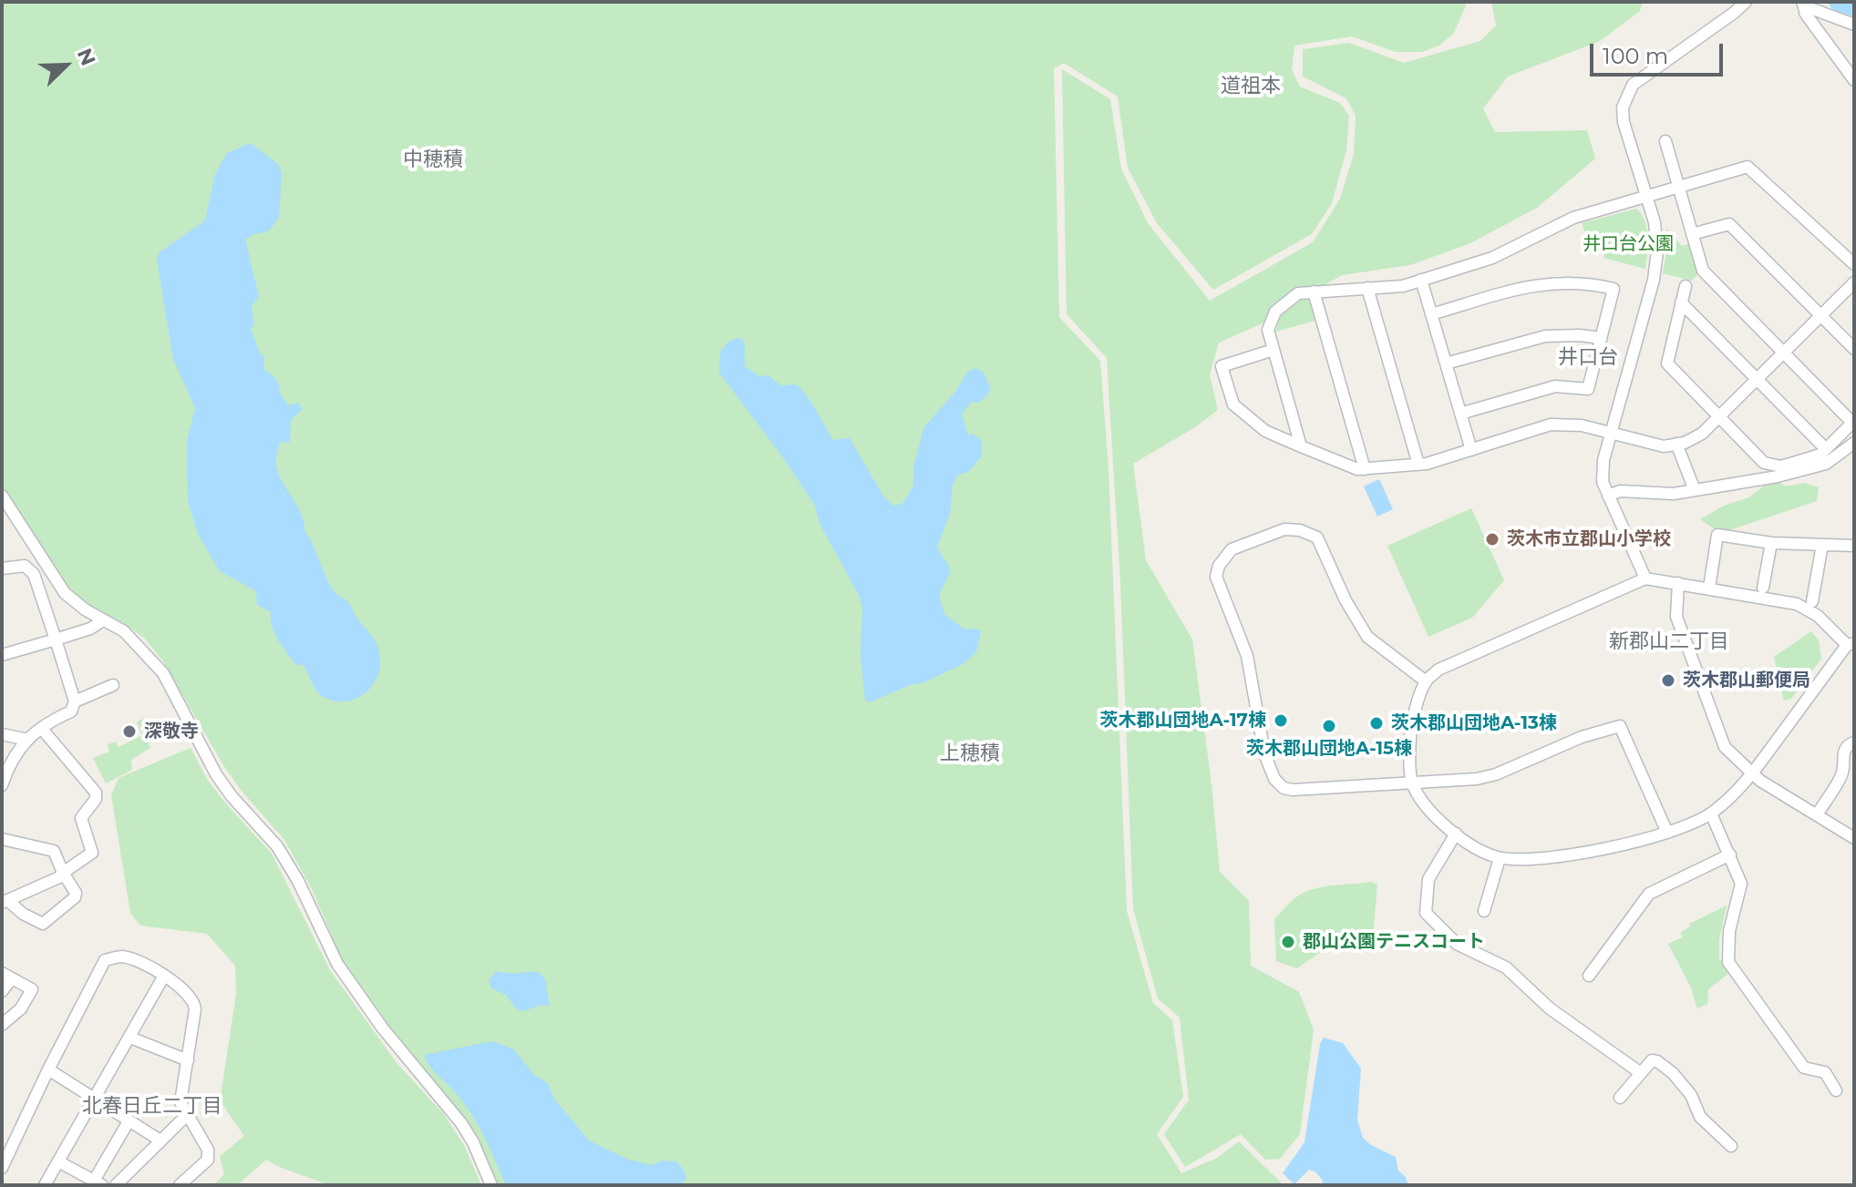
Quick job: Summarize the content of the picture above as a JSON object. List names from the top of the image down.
{
  "districts": [
    "道祖本",
    "中穂積",
    "井口台",
    "新郡山二丁目",
    "上穂積",
    "北春日丘二丁目"
  ],
  "parks": ["井口台公園"],
  "places": [
    "茨木市立郡山小学校",
    "茨木郡山郵便局",
    "茨木郡山団地A-17棟",
    "茨木郡山団地A-13棟",
    "茨木郡山団地A-15棟",
    "深敬寺",
    "郡山公園テニスコート"
  ],
  "scale_bar": "100 m",
  "north": "top right"
}
